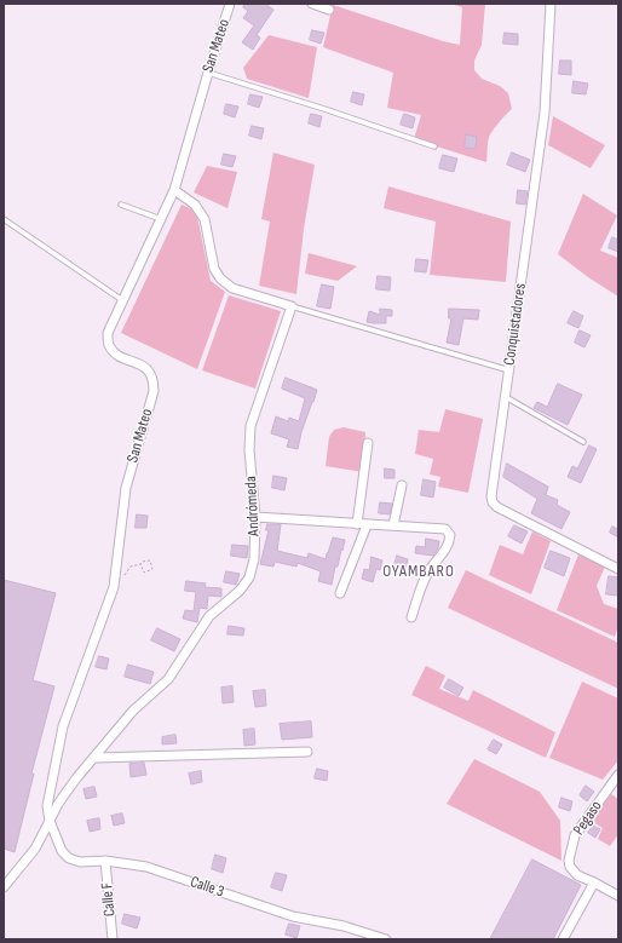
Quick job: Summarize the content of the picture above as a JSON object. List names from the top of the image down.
{
  "streets": {
    "street": [
      "San Mateo",
      "Conquistadores",
      "Andrómeda",
      "Pegaso",
      "Calle 3",
      "Calle F"
    ]
  },
  "crossings": [
    ["San Mateo", "Andrómeda"],
    ["San Mateo", "Calle 3"],
    ["Andrómeda", "Calle 3"],
    ["Calle 3", "Calle F"]
  ],
  "districts": ["OYAMBARO"]
}
